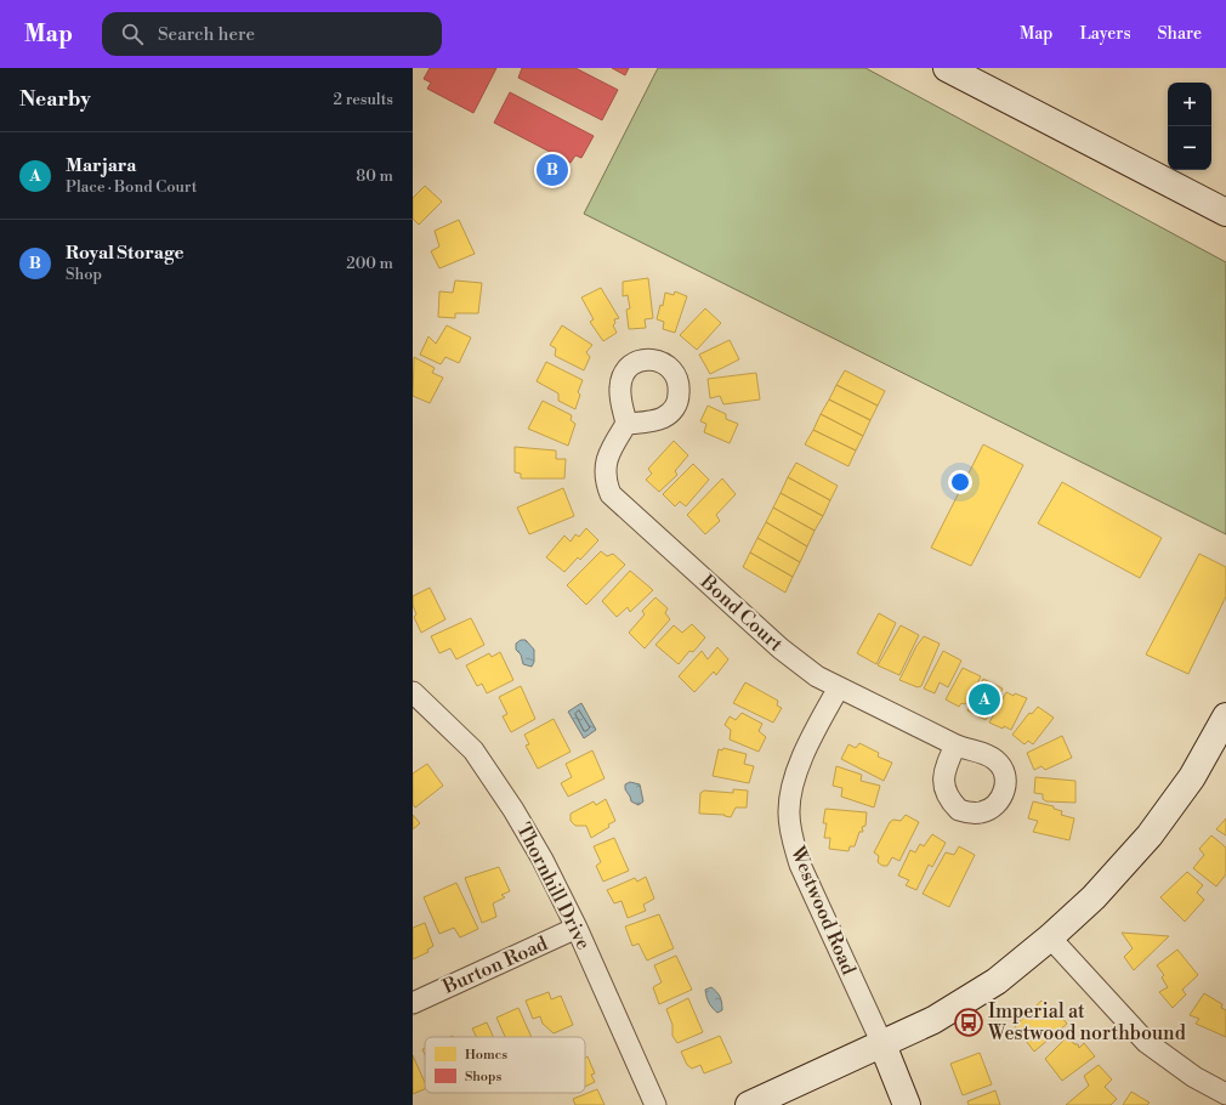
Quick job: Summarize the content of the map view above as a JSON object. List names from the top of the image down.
{
  "streets": {
    "street": [
      "Bond Court",
      "Thornhill Drive",
      "Westwood Road",
      "Burton Road"
    ]
  },
  "crossings": [
    ["Bond Court", "Westwood Road"],
    ["Thornhill Drive", "Burton Road"]
  ],
  "places": {
    "bus stop": ["Imperial at Westwood northbound"]
  },
  "legend": ["Homes", "Shops"],
  "page": {
    "header": "Map",
    "search": "Search here",
    "nav": ["Map", "Layers", "Share"],
    "heading": ["Nearby", "2 results"],
    "map_buttons": ["+", "−"],
    "list": [
      {
        "mark": "A",
        "name": "Marjara",
        "note": "Place · Bond Court",
        "value": "80 m"
      },
      {
        "mark": "B",
        "name": "Royal Storage",
        "note": "Shop",
        "value": "200 m"
      }
    ],
    "pins": ["B", "A"]
  }
}
